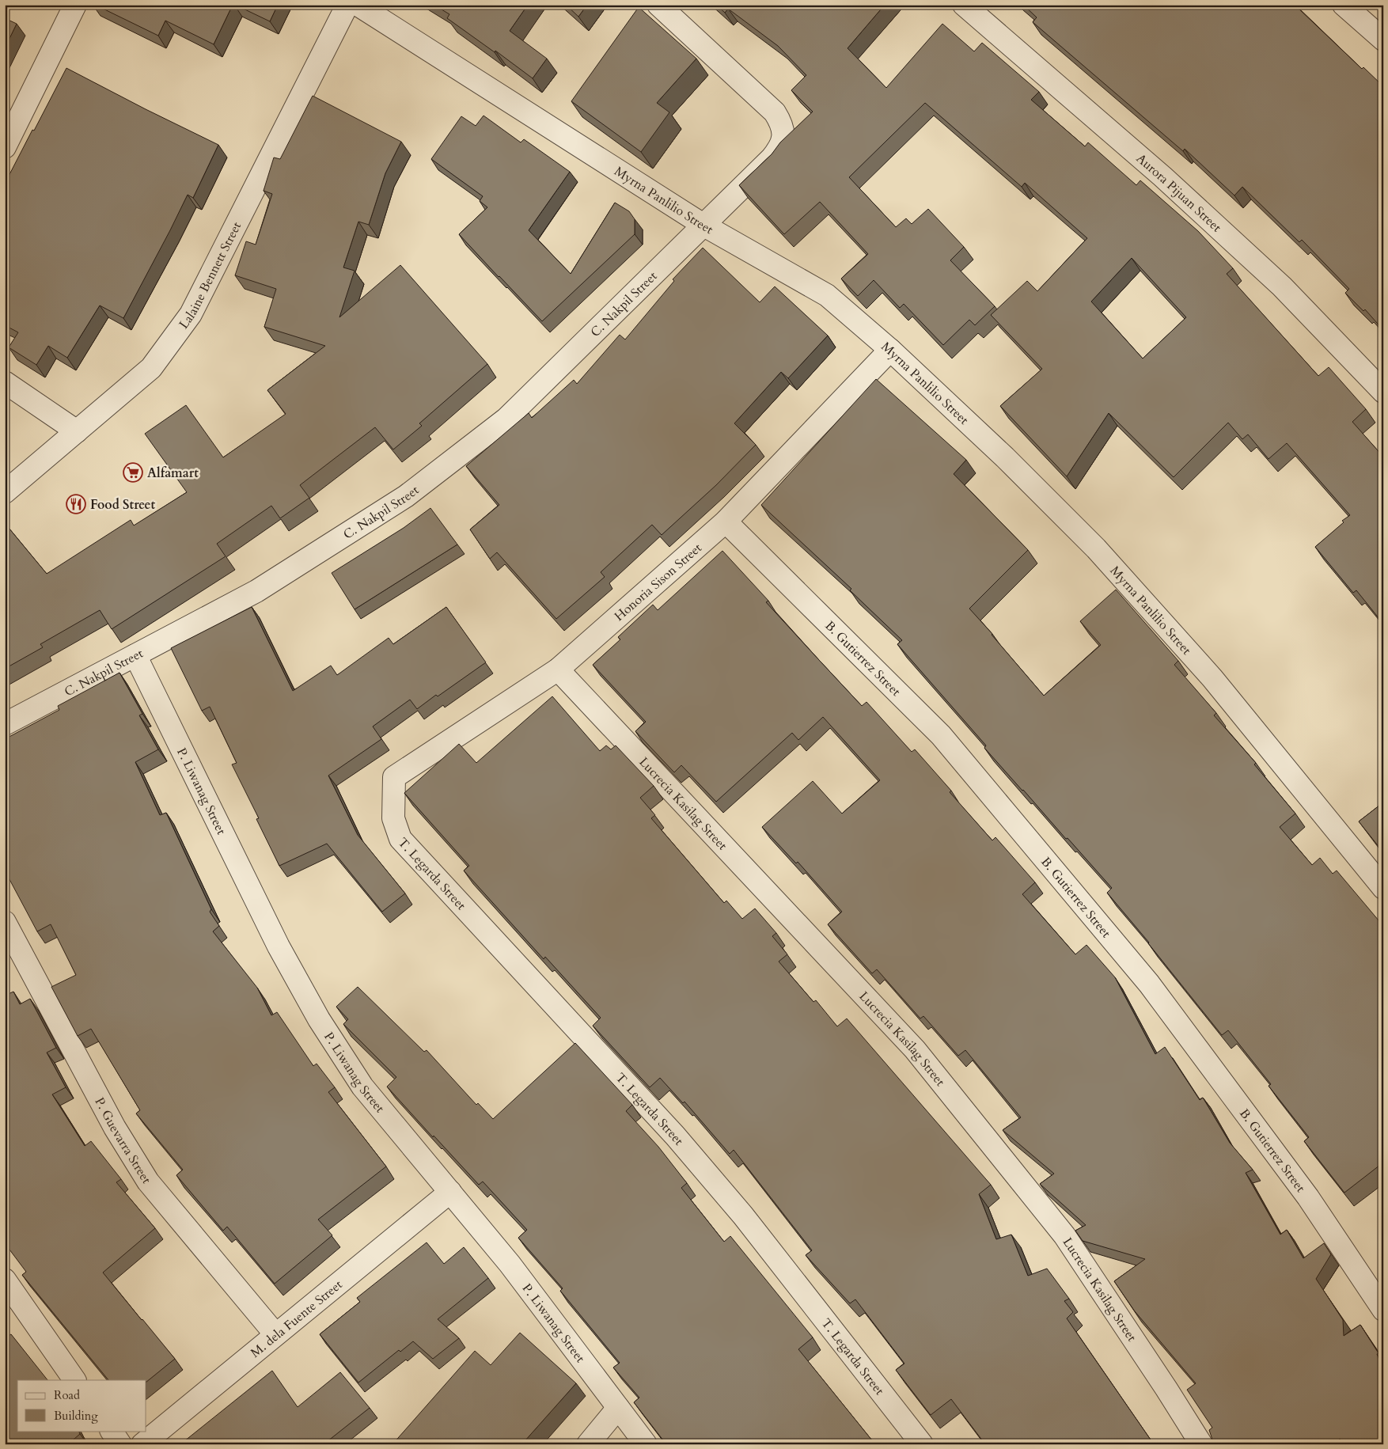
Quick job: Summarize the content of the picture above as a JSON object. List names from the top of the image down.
{
  "streets": {
    "street": [
      "Aurora Pijuan Street",
      "Myrna Panlilio Street",
      "Lalaine Bennett Street",
      "C. Nakpil Street",
      "Honoria Sison Street",
      "B. Gutierrez Street",
      "P. Liwanag Street",
      "Lucrecia Kasilag Street",
      "T. Legarda Street",
      "P. Guevarra Street",
      "M. dela Fuente Street"
    ]
  },
  "crossings": [
    ["Myrna Panlilio Street", "C. Nakpil Street"],
    ["Myrna Panlilio Street", "Honoria Sison Street"],
    ["C. Nakpil Street", "P. Liwanag Street"],
    ["Honoria Sison Street", "B. Gutierrez Street"],
    ["Honoria Sison Street", "Lucrecia Kasilag Street"],
    ["Honoria Sison Street", "T. Legarda Street"],
    ["P. Liwanag Street", "M. dela Fuente Street"],
    ["P. Guevarra Street", "M. dela Fuente Street"]
  ],
  "places": {
    "supermarket": ["Alfamart"],
    "restaurant": ["Food Street"]
  },
  "legend": ["Road", "Building"]
}
